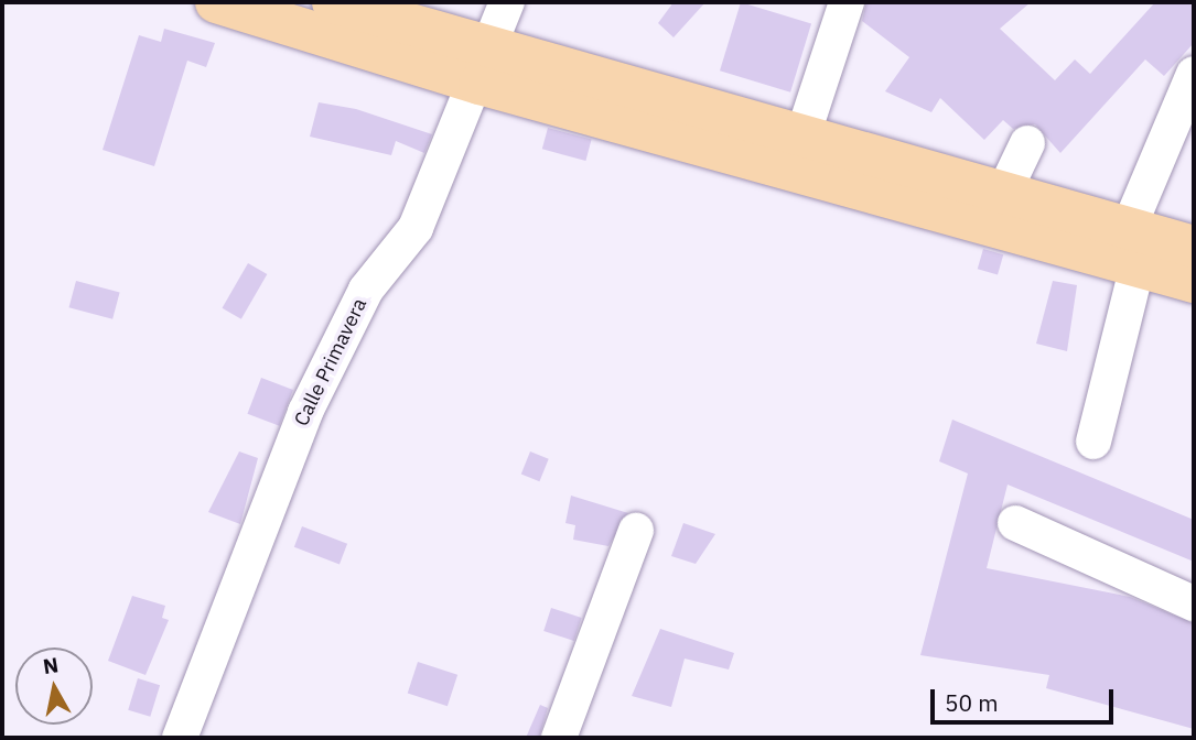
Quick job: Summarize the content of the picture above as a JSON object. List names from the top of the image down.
{
  "streets": {
    "street": ["Calle Primavera"]
  },
  "scale_bar": "50 m",
  "north": "top"
}
